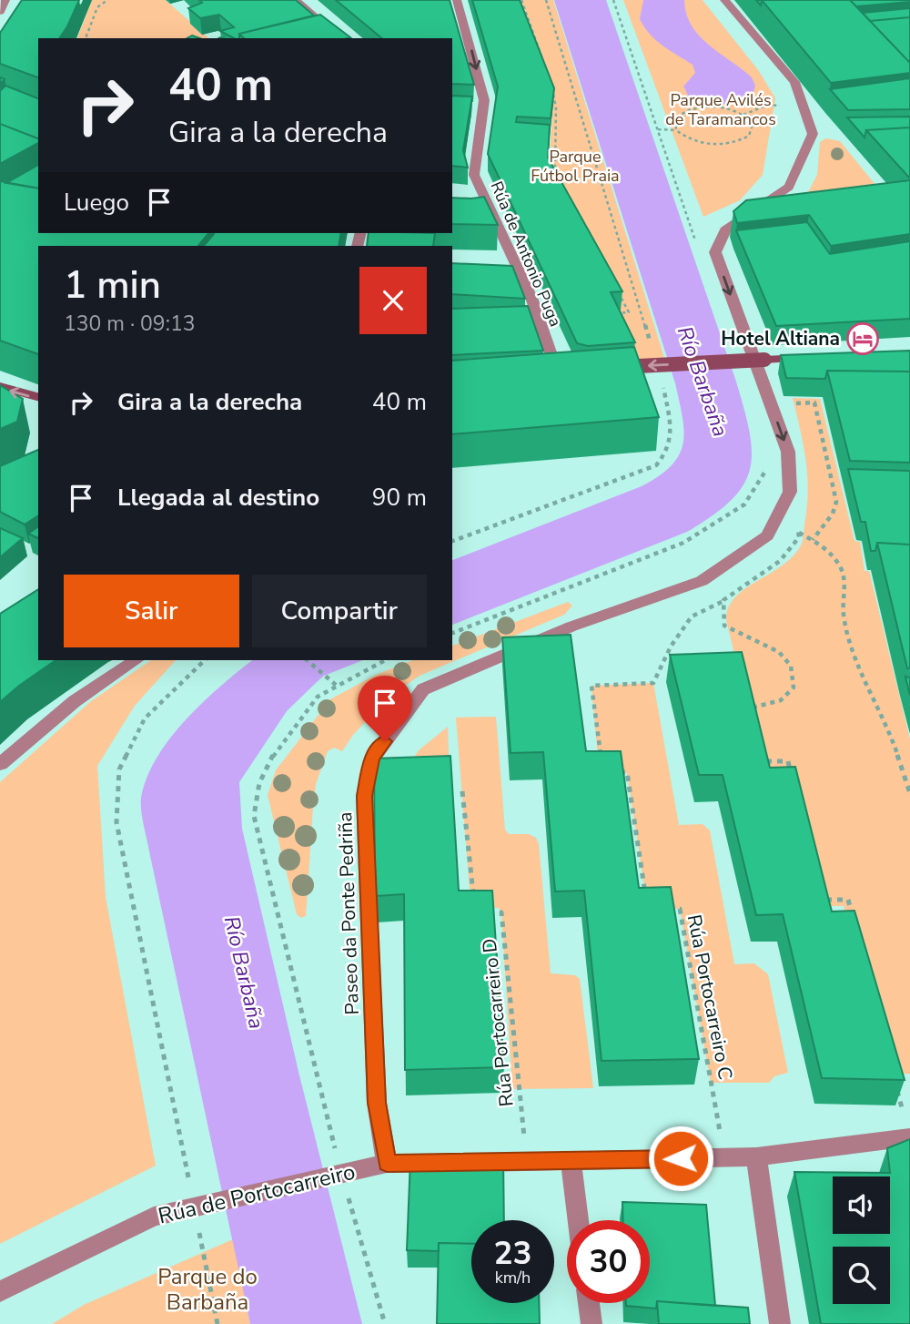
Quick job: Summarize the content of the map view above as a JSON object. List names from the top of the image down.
{
  "streets": {
    "street": ["Rúa de Antonio Puga", "Paseo da Ponte Pedriña", "Rúa de Portocarreiro"],
    "path": ["Rúa Portocarreiro C", "Rúa Portocarreiro D"]
  },
  "crossings": [
    ["Paseo da Ponte Pedriña", "Rúa de Portocarreiro"],
    ["Rúa Portocarreiro C", "Rúa de Portocarreiro"],
    ["Rúa Portocarreiro D", "Rúa de Portocarreiro"]
  ],
  "one_way": ["Rúa de Antonio Puga"],
  "water": ["Río Barbaña"],
  "parks": ["Parque Avilés de Taramancos", "Parque Fútbol Praia", "Parque do Barbaña"],
  "places": {
    "hotel": ["Hotel Altiana"]
  },
  "page": {
    "turn": ["40 m", "Gira a la derecha"],
    "then": "Luego",
    "heading": ["1 min", "130 m · 09:13"],
    "list": [
      {
        "name": "Gira a la derecha",
        "value": "40 m"
      },
      {
        "name": "Llegada al destino",
        "value": "90 m"
      }
    ],
    "buttons": ["Salir", "Compartir"],
    "speed": "23 km/h",
    "limit": "30"
  }
}
